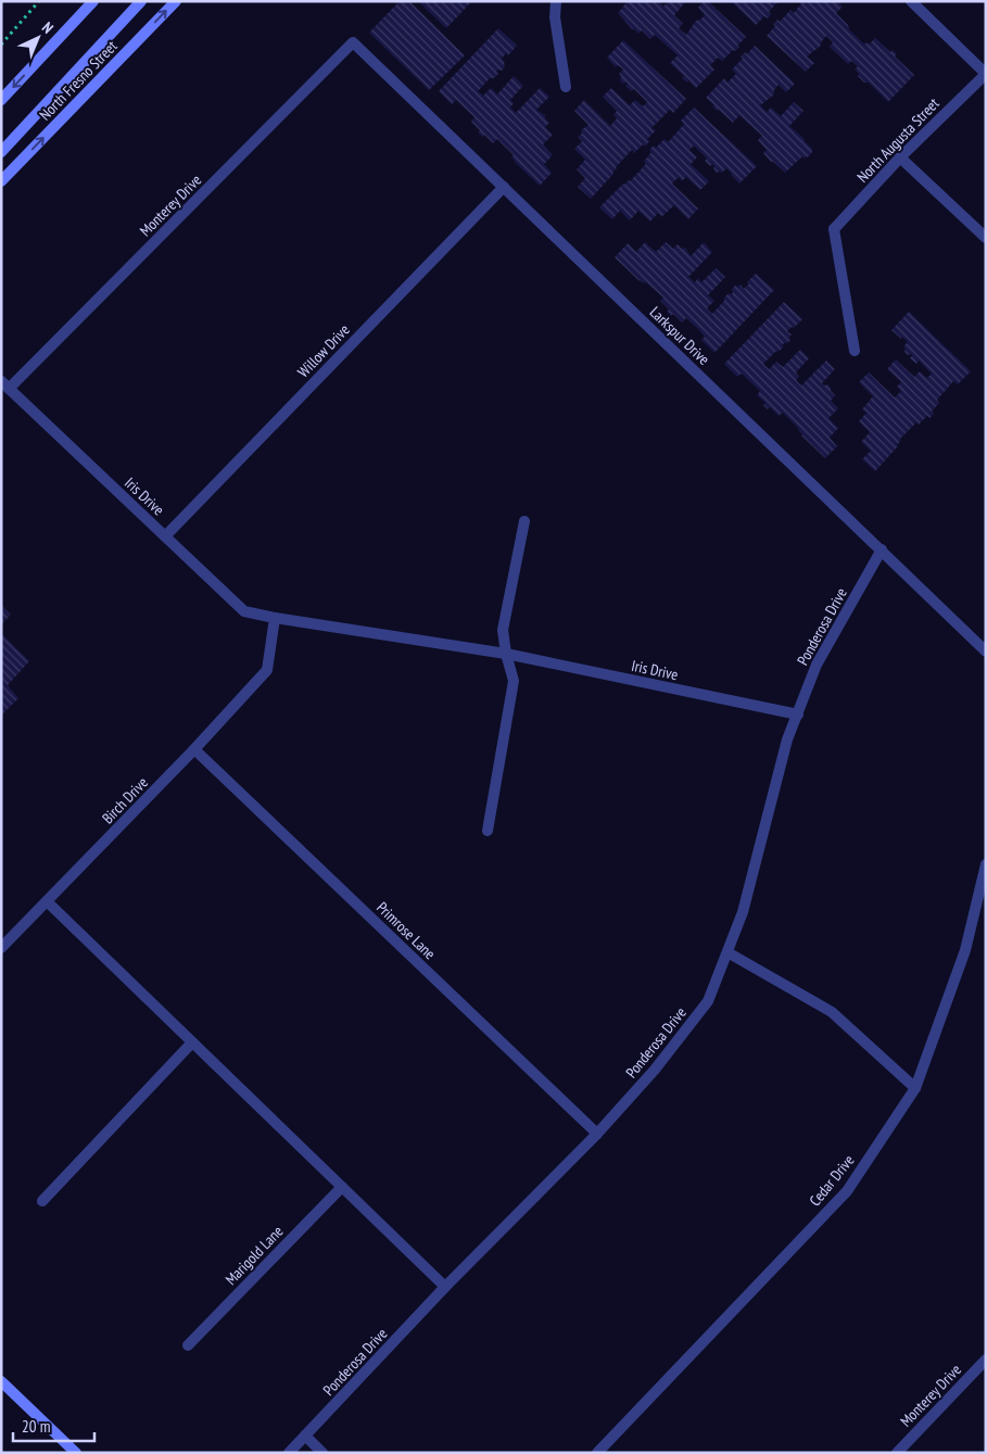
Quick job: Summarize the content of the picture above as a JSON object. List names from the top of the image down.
{
  "streets": {
    "main road": ["North Fresno Street"],
    "street": [
      "North Augusta Street",
      "Monterey Drive",
      "Larkspur Drive",
      "Willow Drive",
      "Iris Drive",
      "Ponderosa Drive",
      "Birch Drive",
      "Primrose Lane",
      "Cedar Drive",
      "Marigold Lane"
    ]
  },
  "crossings": [
    ["Monterey Drive", "Larkspur Drive"],
    ["Monterey Drive", "Iris Drive"],
    ["Larkspur Drive", "Willow Drive"],
    ["Larkspur Drive", "Ponderosa Drive"],
    ["Willow Drive", "Iris Drive"],
    ["Iris Drive", "Ponderosa Drive"],
    ["Iris Drive", "Birch Drive"],
    ["Ponderosa Drive", "Primrose Lane"],
    ["Birch Drive", "Primrose Lane"]
  ],
  "scale_bar": "20 m",
  "north": "top right"
}
